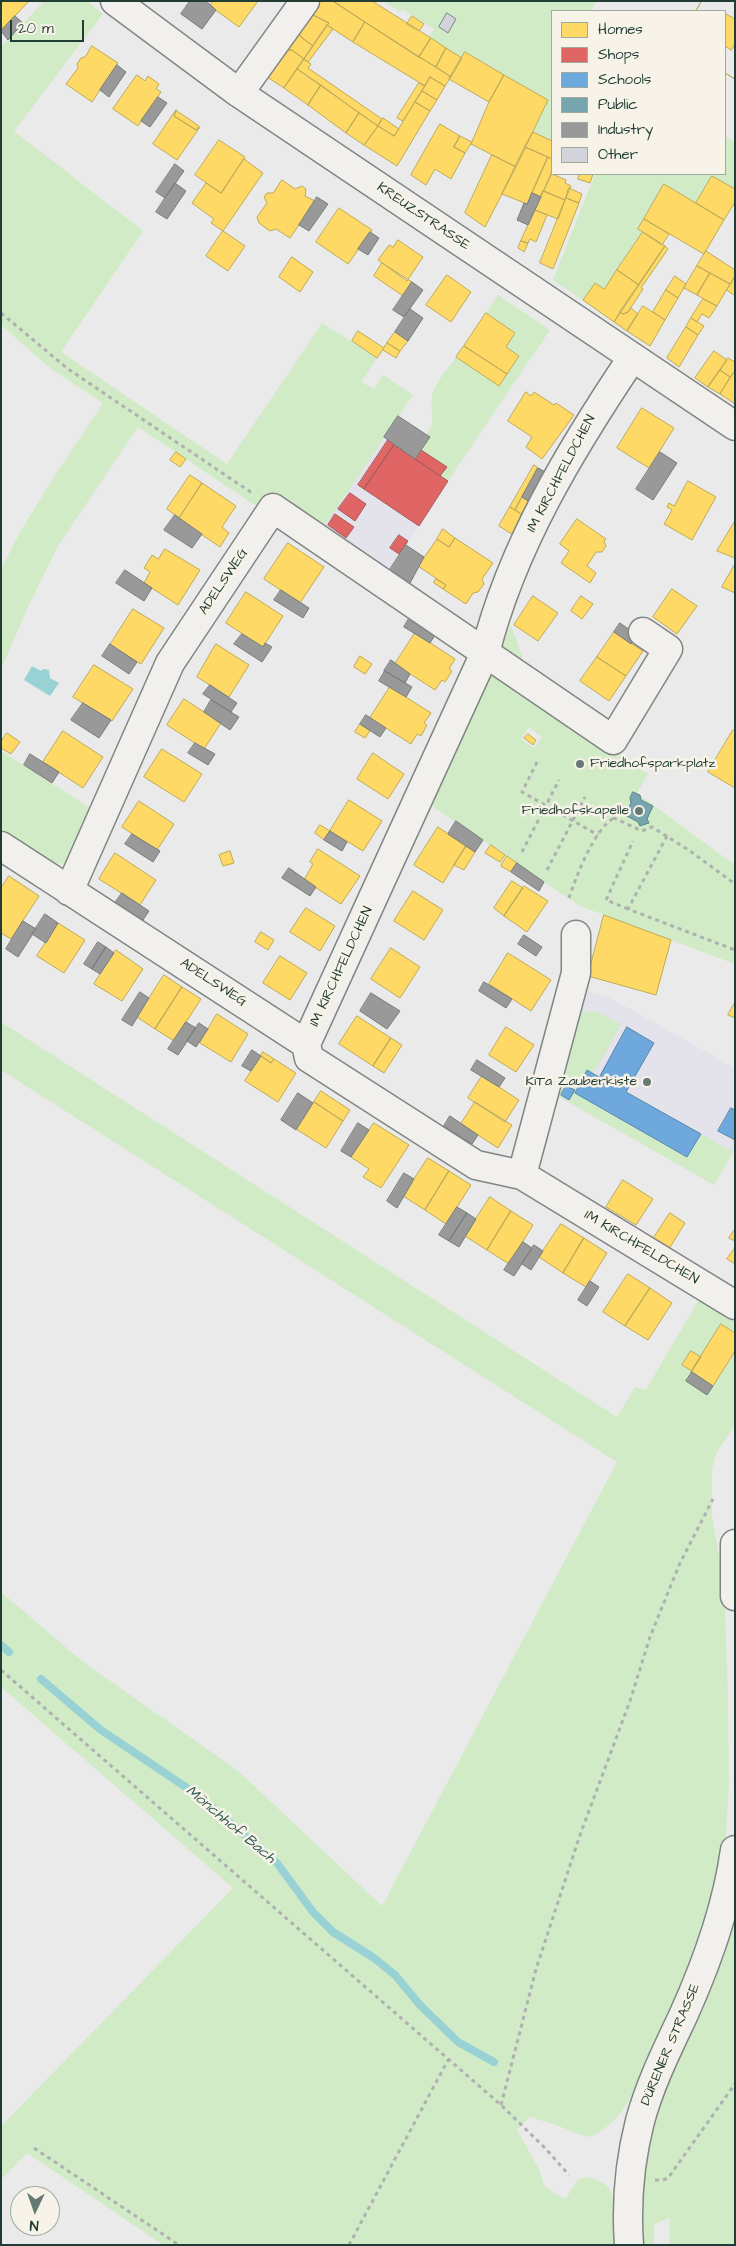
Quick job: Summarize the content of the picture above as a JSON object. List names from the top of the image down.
{
  "streets": {
    "street": [
      "KREUZSTRASSE",
      "IM KIRCHFELDCHEN",
      "ADELSWEG",
      "DÜRENER STRASSE"
    ]
  },
  "crossings": [
    ["KREUZSTRASSE", "IM KIRCHFELDCHEN"],
    ["IM KIRCHFELDCHEN", "ADELSWEG"]
  ],
  "water": ["Mönchhof Bach"],
  "places": ["Friedhofsparkplatz", "Friedhofskapelle", "KiTa Zauberkiste"],
  "legend": [
    "Homes",
    "Shops",
    "Schools",
    "Public",
    "Industry",
    "Other"
  ],
  "scale_bar": "20 m",
  "north": "bottom"
}
